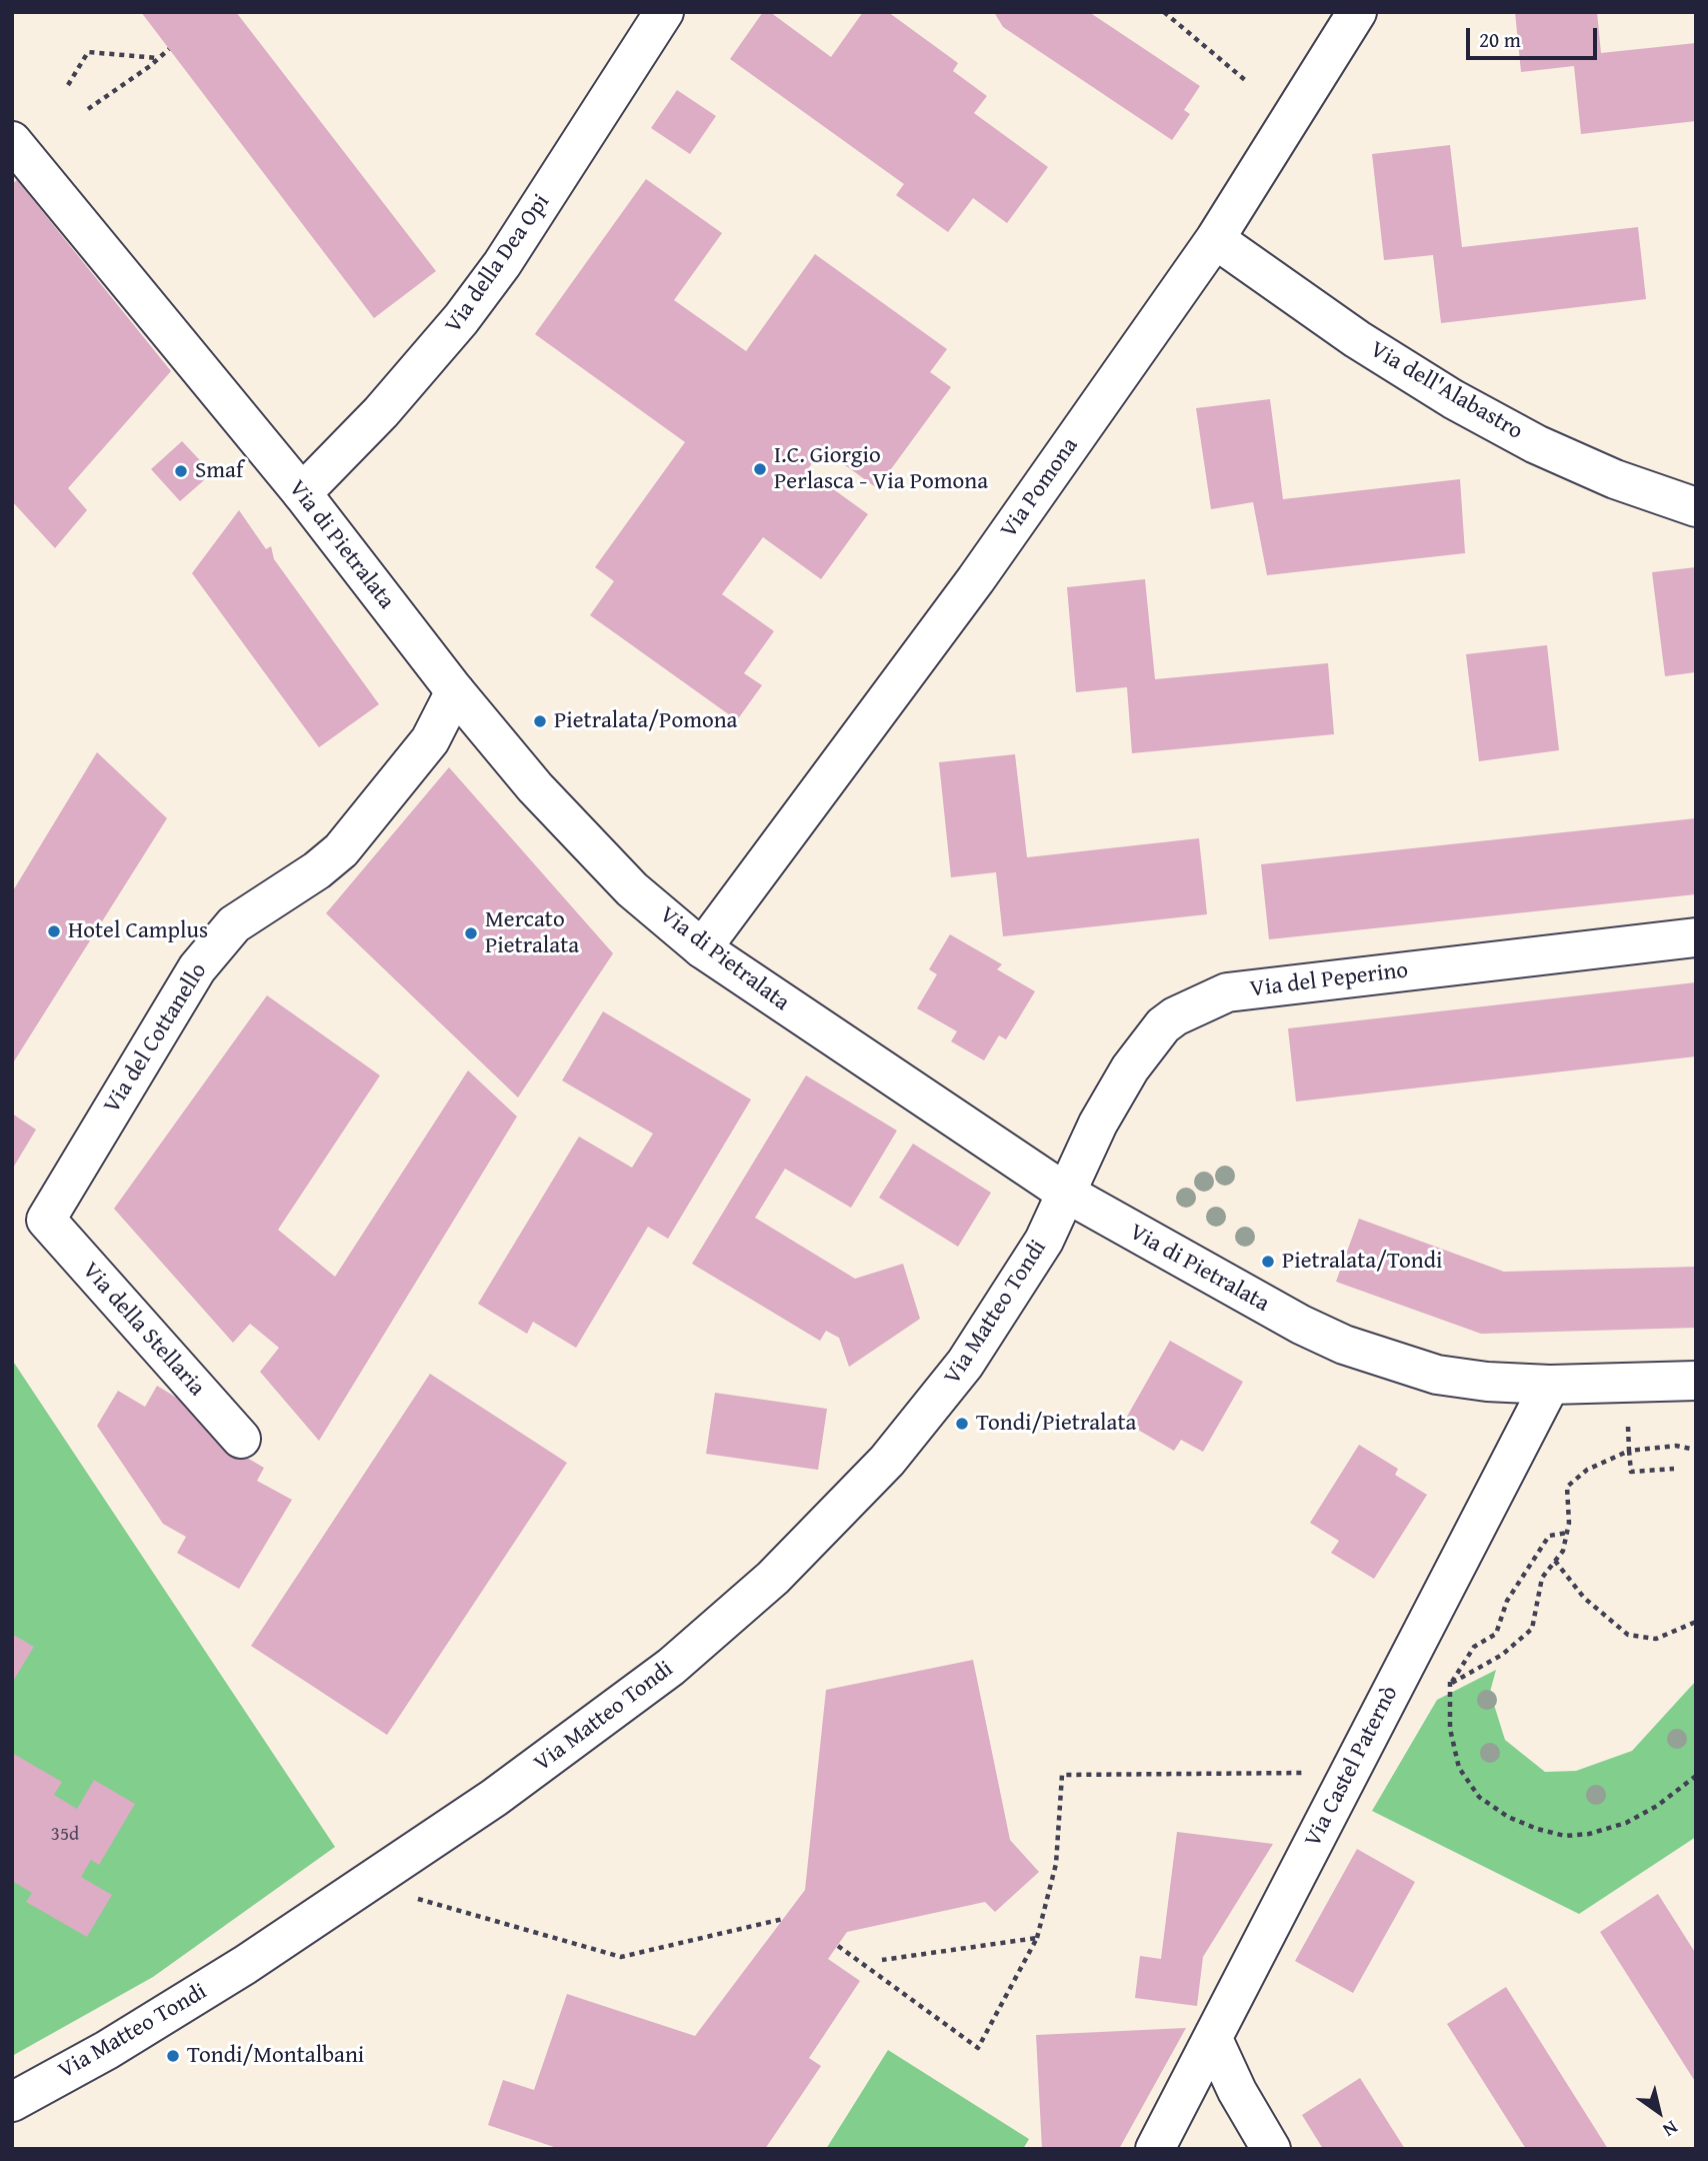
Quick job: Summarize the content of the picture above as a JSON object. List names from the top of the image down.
{
  "streets": {
    "street": [
      "Via della Dea Opi",
      "Via dell'Alabastro",
      "Via Pomona",
      "Via di Pietralata",
      "Via del Peperino",
      "Via del Cottanello",
      "Via Matteo Tondi",
      "Via della Stellaria",
      "Via Castel Paternò"
    ]
  },
  "crossings": [
    ["Via della Dea Opi", "Via di Pietralata"],
    ["Via dell'Alabastro", "Via Pomona"],
    ["Via Pomona", "Via di Pietralata"],
    ["Via di Pietralata", "Via del Peperino"],
    ["Via di Pietralata", "Via del Cottanello"],
    ["Via di Pietralata", "Via Matteo Tondi"],
    ["Via di Pietralata", "Via Castel Paternò"],
    ["Via del Peperino", "Via Matteo Tondi"],
    ["Via del Cottanello", "Via della Stellaria"]
  ],
  "places": [
    "I.C. Giorgio Perlasca - Via Pomona",
    "Smaf",
    "Pietralata/Pomona",
    "Hotel Camplus",
    "Mercato Pietralata",
    "Pietralata/Tondi",
    "Tondi/Pietralata",
    "Tondi/Montalbani"
  ],
  "house_numbers": ["35d"],
  "scale_bar": "20 m",
  "north": "bottom right"
}
